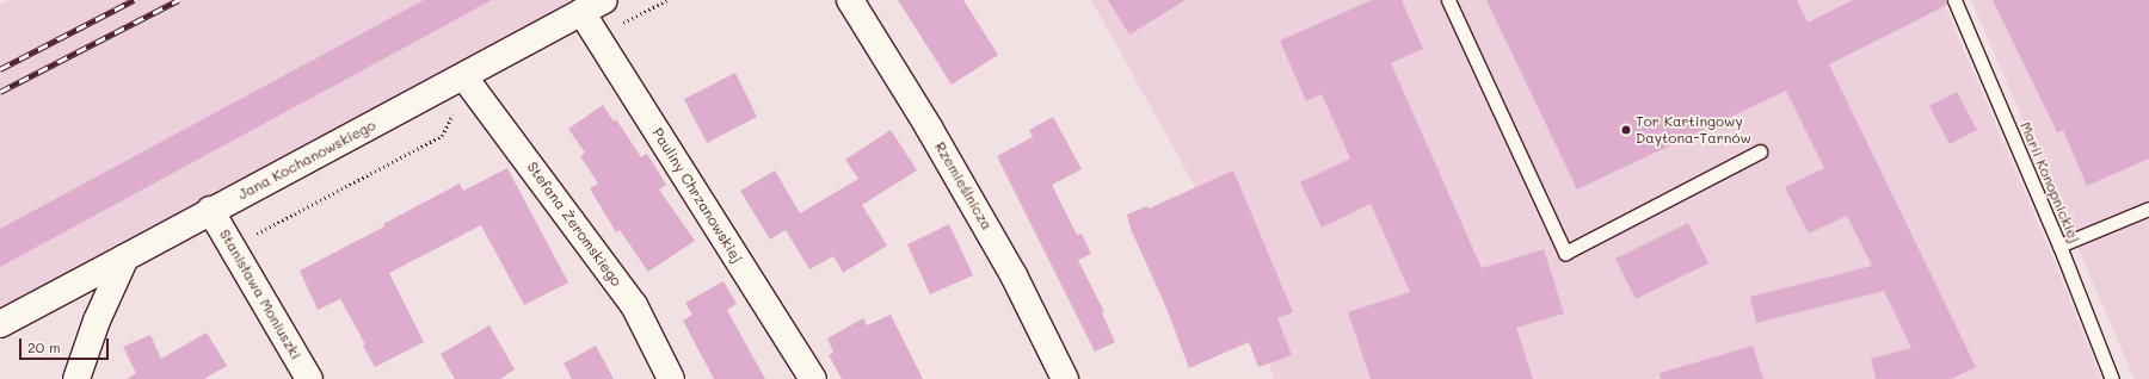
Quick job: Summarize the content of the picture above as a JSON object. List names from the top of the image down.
{
  "streets": {
    "street": [
      "Jana Kochanowskiego",
      "Rzemieślnicza",
      "Pauliny Chrzanowskiej",
      "Stefana Żeromskiego",
      "Stanisława Moniuszki"
    ],
    "lane": ["Marii Konopnickiej"]
  },
  "crossings": [
    ["Jana Kochanowskiego", "Pauliny Chrzanowskiej"],
    ["Jana Kochanowskiego", "Stefana Żeromskiego"],
    ["Jana Kochanowskiego", "Stanisława Moniuszki"]
  ],
  "places": ["Tor Kartingowy Daytona-Tarnów"],
  "scale_bar": "20 m"
}
